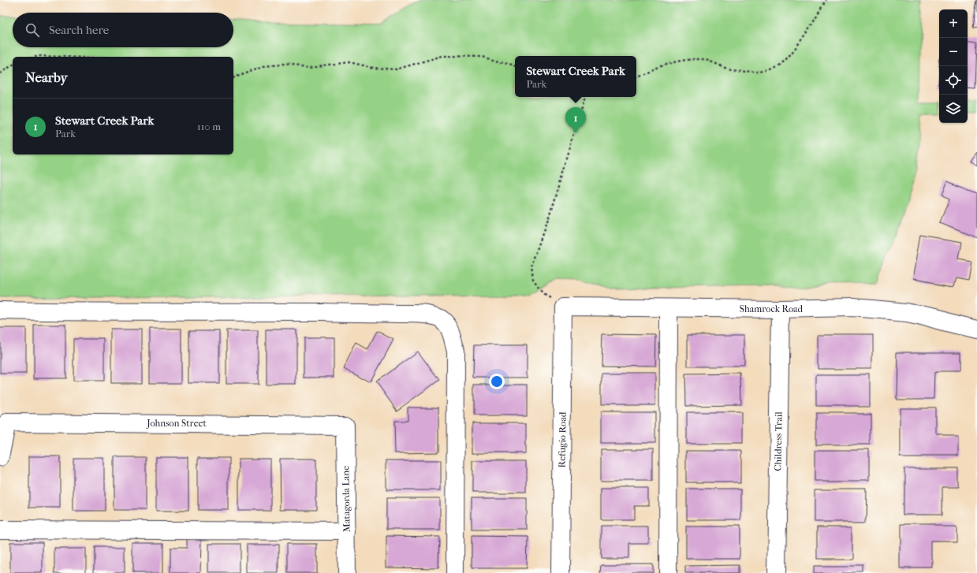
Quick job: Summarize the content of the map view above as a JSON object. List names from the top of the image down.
{
  "streets": {
    "street": [
      "Shamrock Road",
      "Johnson Street",
      "Refugio Road",
      "Childress Trail",
      "Matagorda Lane"
    ]
  },
  "crossings": [
    ["Shamrock Road", "Refugio Road"],
    ["Shamrock Road", "Childress Trail"],
    ["Johnson Street", "Matagorda Lane"]
  ],
  "page": {
    "map_buttons": ["+", "−"],
    "search": "Search here",
    "popup": ["Stewart Creek Park", "Park"],
    "heading": "Nearby",
    "list": [
      {
        "mark": "1",
        "name": "Stewart Creek Park",
        "note": "Park",
        "value": "110 m"
      }
    ],
    "pins": "1"
  }
}
